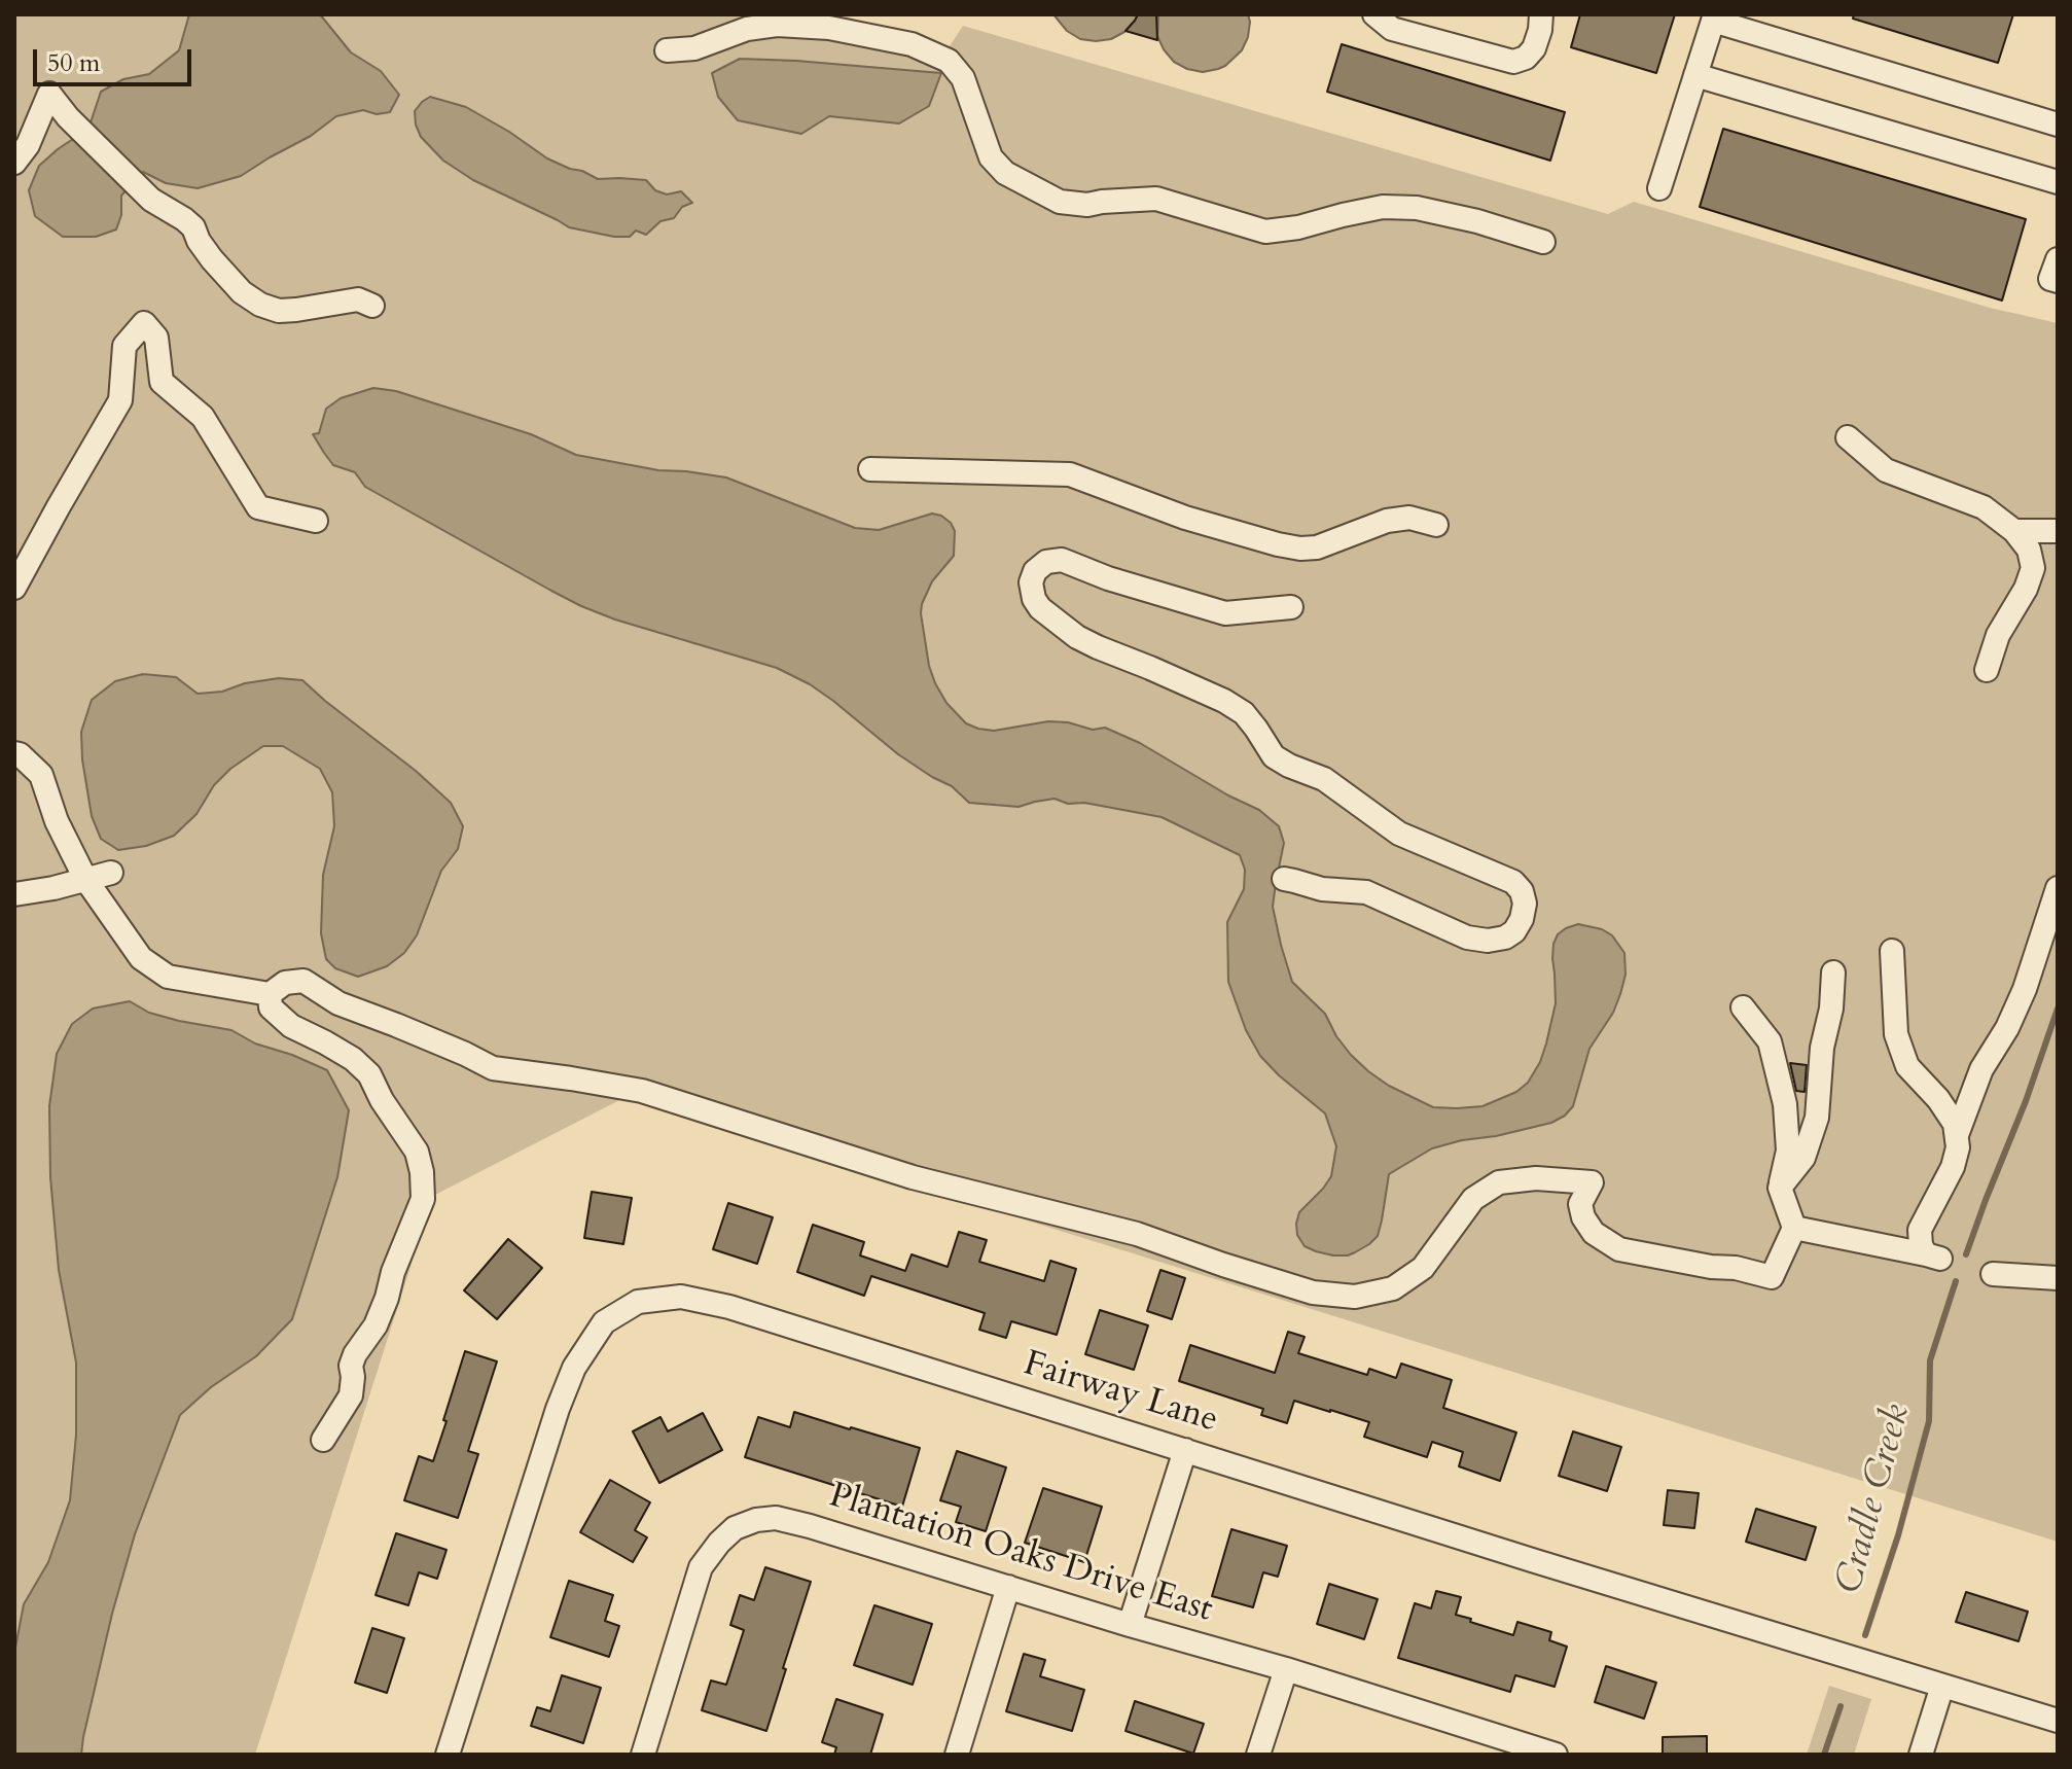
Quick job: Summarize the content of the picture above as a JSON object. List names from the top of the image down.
{
  "streets": {
    "street": ["Fairway Lane", "Plantation Oaks Drive East"]
  },
  "water": ["Cradle Creek"],
  "scale_bar": "50 m"
}
